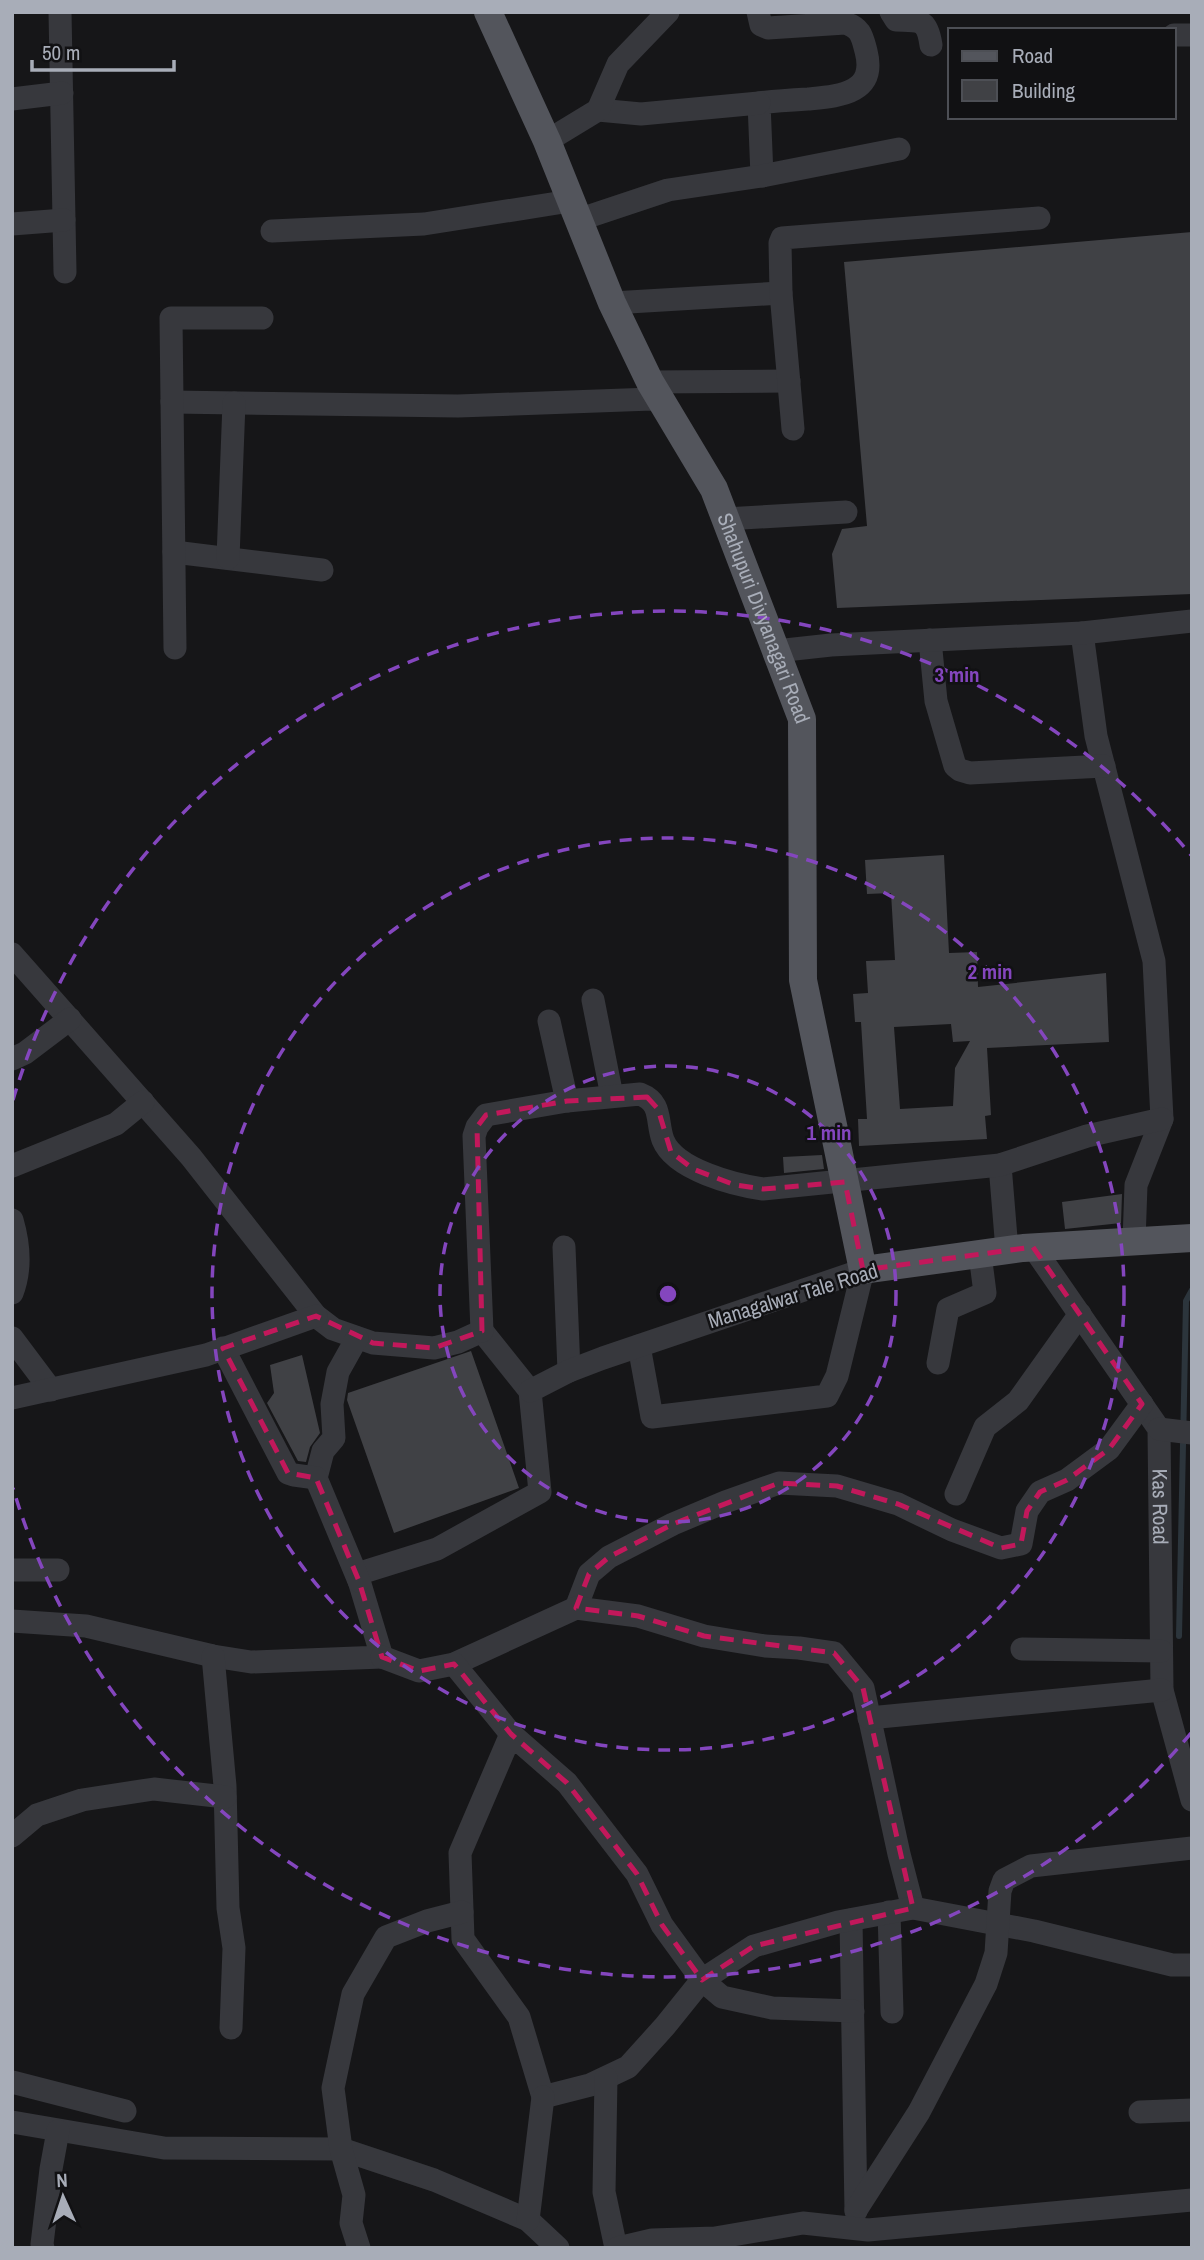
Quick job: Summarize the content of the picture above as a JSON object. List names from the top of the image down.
{
  "streets": {
    "main road": ["Shahupuri Divyanagari Road", "Managalwar Tale Road"],
    "street": ["Kas Road"]
  },
  "crossings": [
    ["Shahupuri Divyanagari Road", "Managalwar Tale Road"]
  ],
  "legend": ["Road", "Building"],
  "scale_bar": "50 m",
  "north": "top",
  "rings": ["3 min", "2 min", "1 min"]
}
